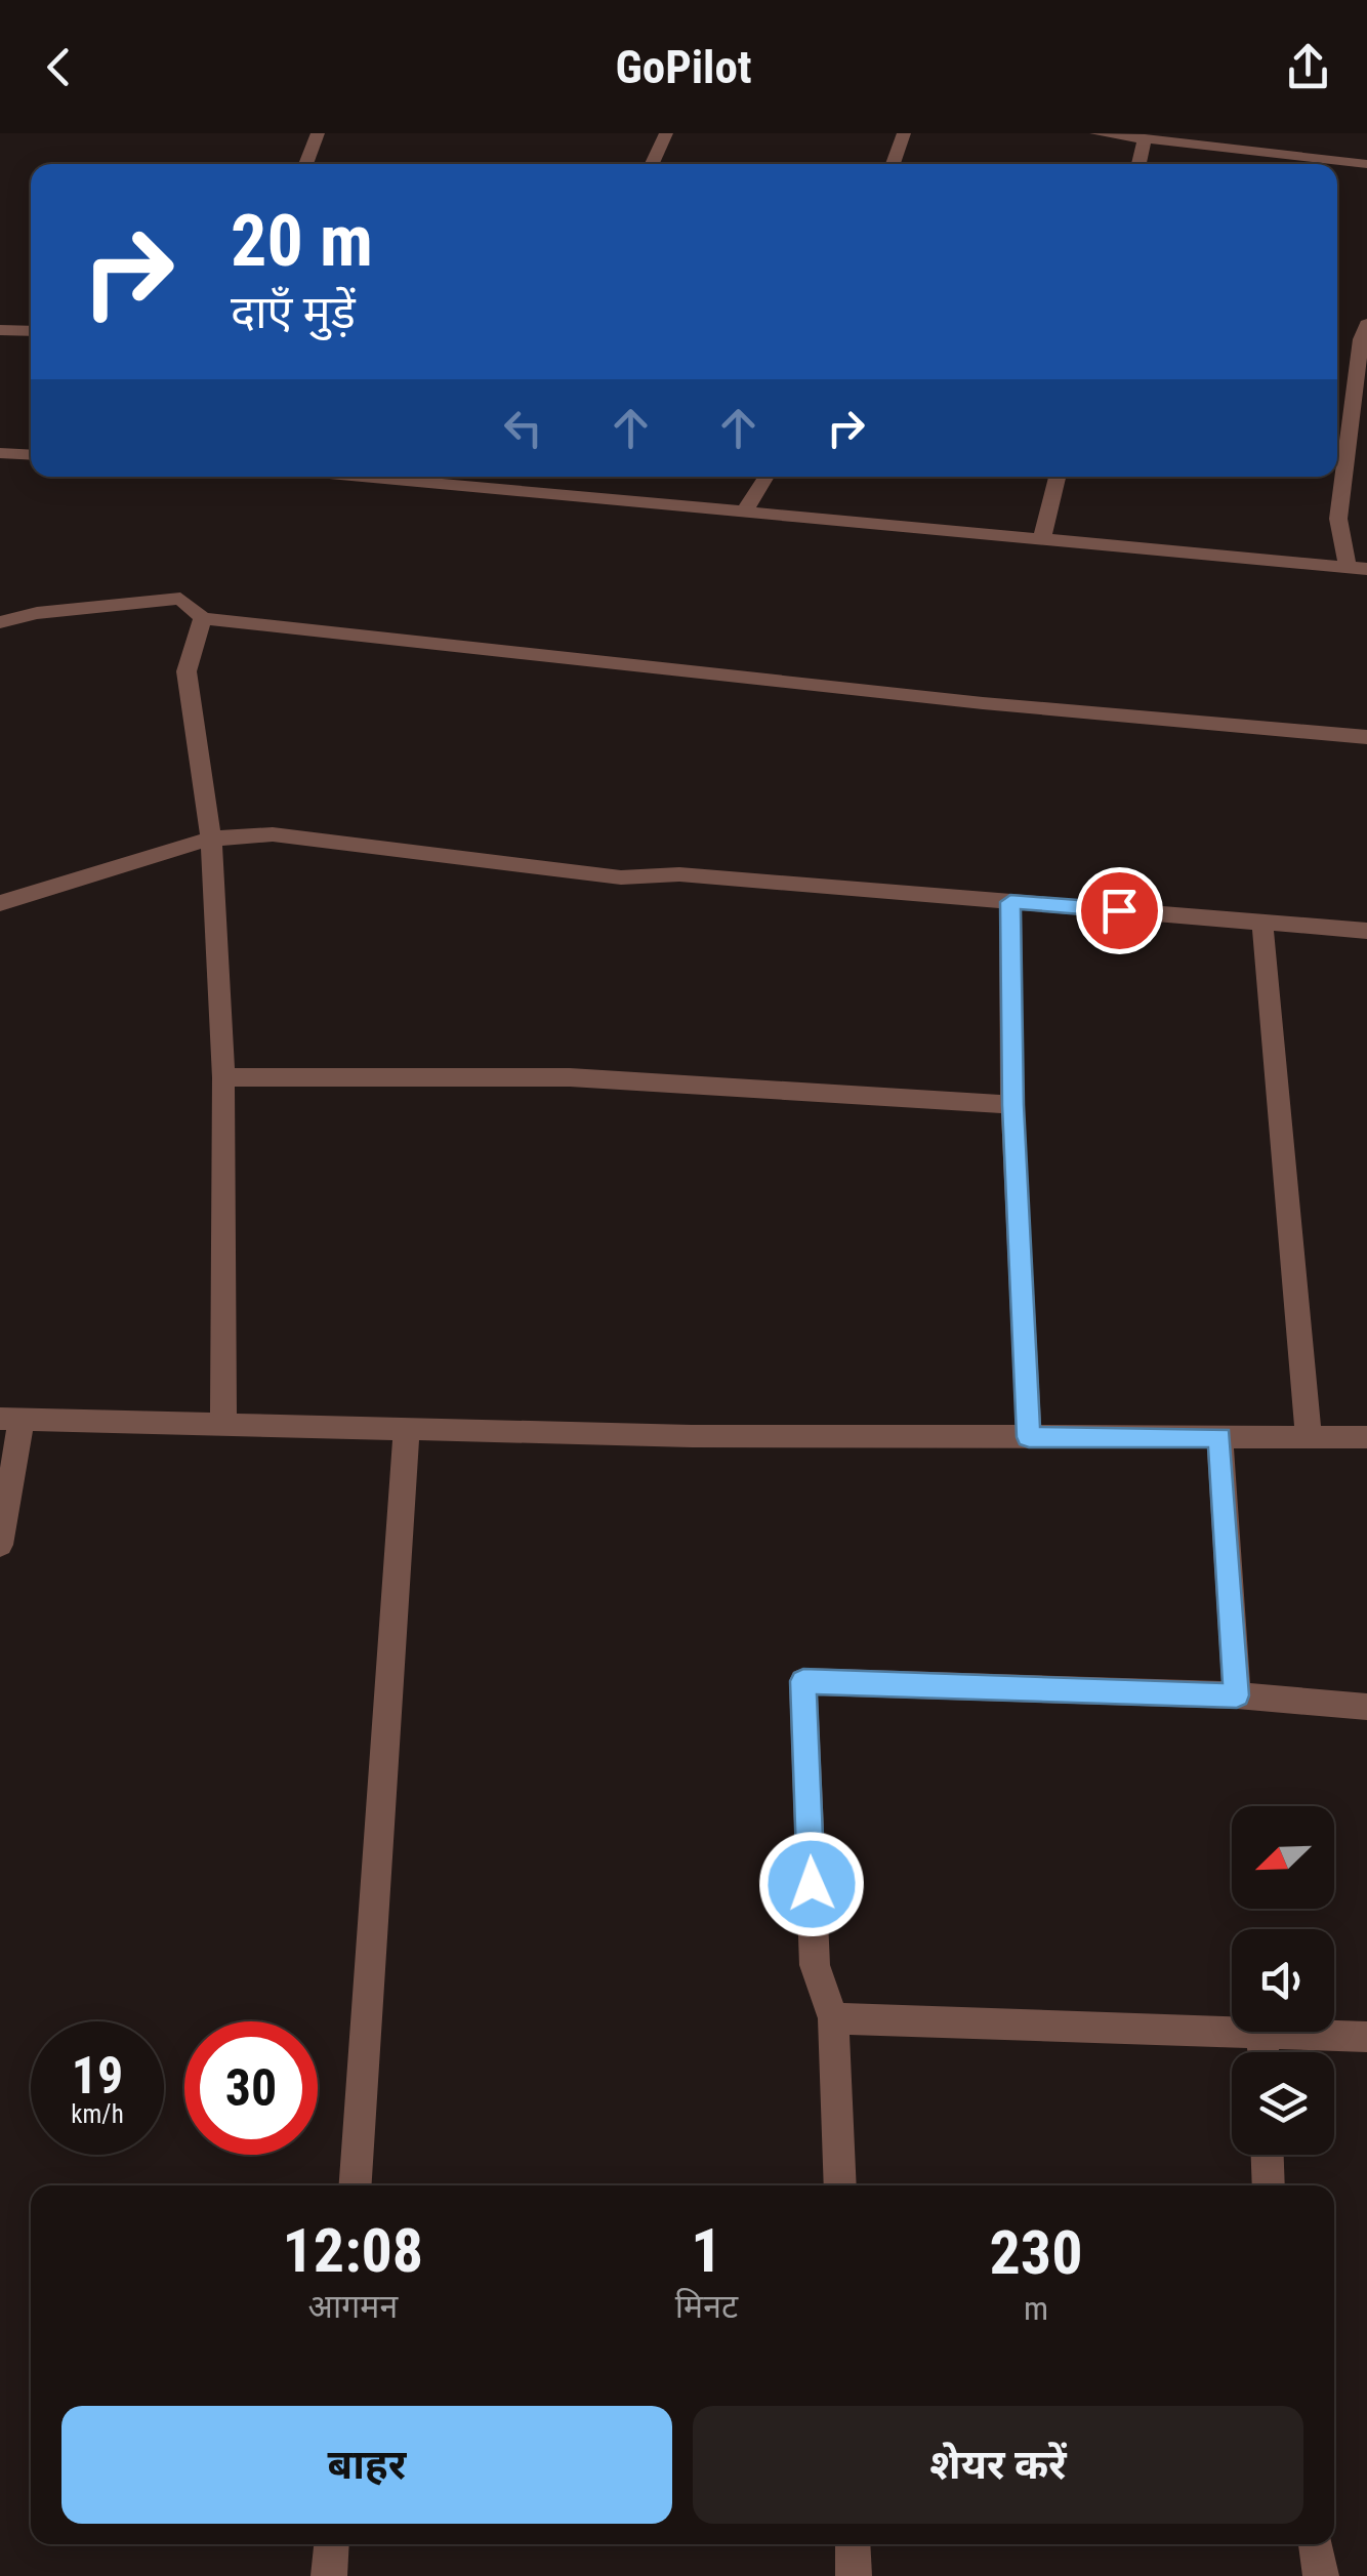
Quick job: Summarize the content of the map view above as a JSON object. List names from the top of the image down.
{
  "north": "bottom left",
  "page": {
    "header": "GoPilot",
    "turn": ["20 m", "दाएँ मुड़ें"],
    "speed": "19 km/h",
    "limit": "30",
    "eta": [
      "12:08",
      "आगमन",
      "1",
      "मिनट",
      "230",
      "m"
    ],
    "buttons": ["बाहर", "शेयर करें"]
  }
}
